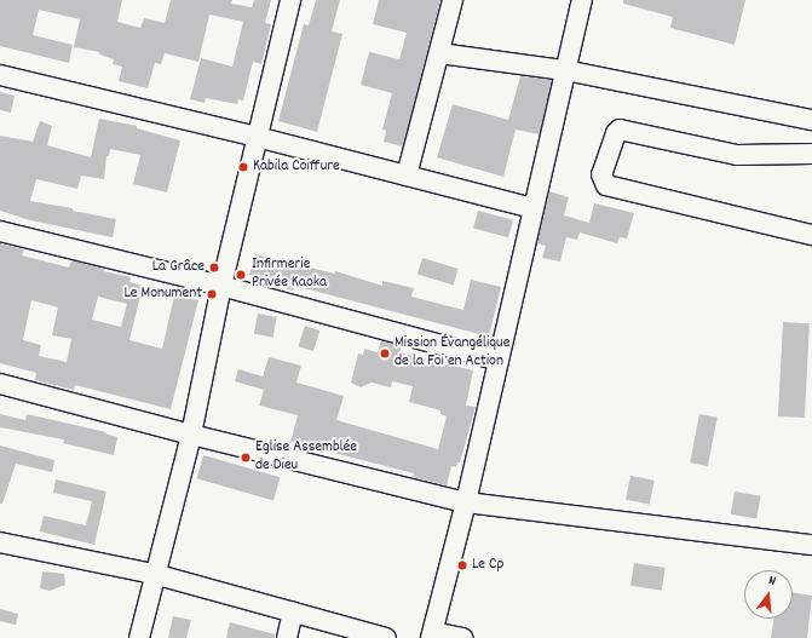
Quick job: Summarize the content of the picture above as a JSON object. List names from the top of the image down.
{
  "places": [
    "Kabila Coiffure",
    "La Grâce",
    "Infirmerie Privée Kaoka",
    "Le Monument",
    "Mission Évangélique de la Foi en Action",
    "Eglise Assemblée de Dieu",
    "Le Cp"
  ],
  "north": "top"
}
